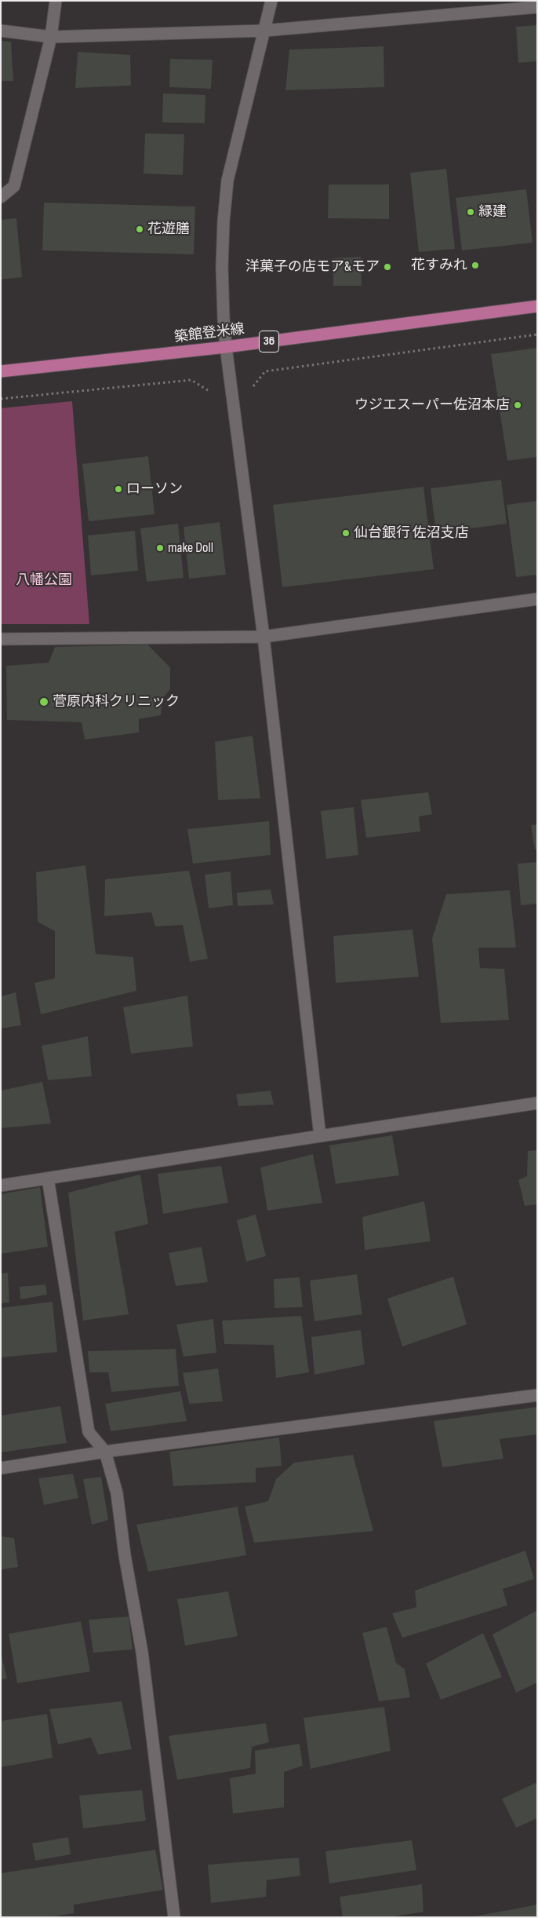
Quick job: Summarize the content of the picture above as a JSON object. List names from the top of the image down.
{
  "streets": {
    "main road": ["築館登米線", "36"]
  },
  "parks": ["八幡公園"],
  "places": [
    "緑建",
    "花遊膳",
    "花すみれ",
    "洋菓子の店モア&モア",
    "ウジエスーパー佐沼本店",
    "ローソン",
    "仙台銀行 佐沼支店",
    "make Doll",
    "菅原内科クリニック"
  ]
}
